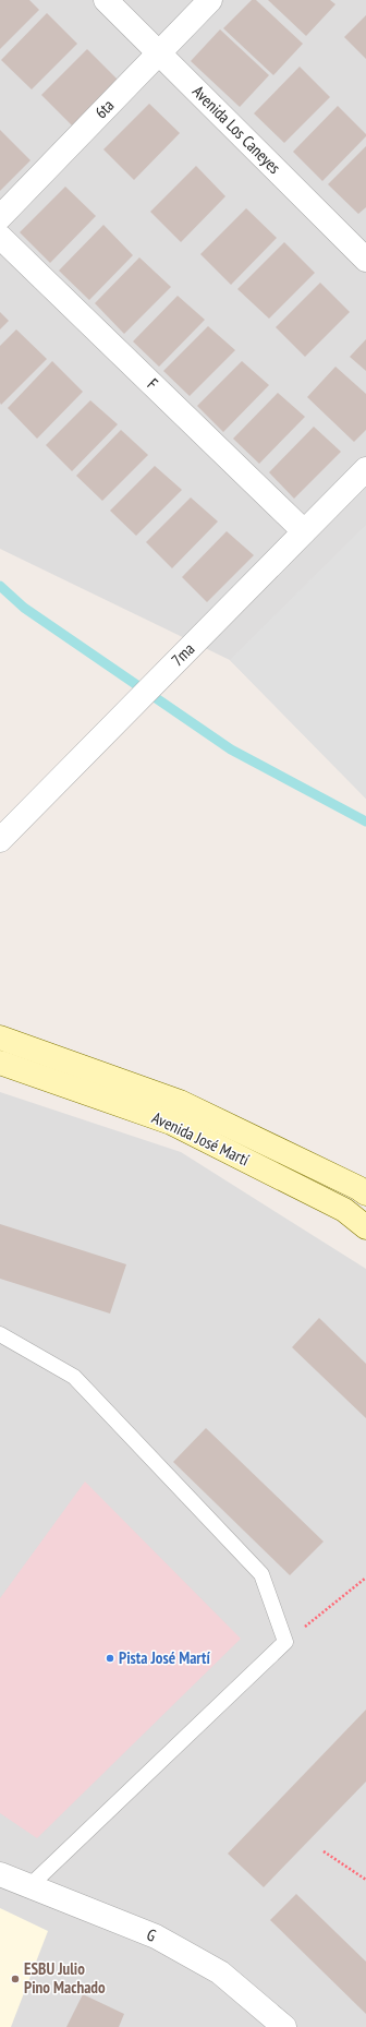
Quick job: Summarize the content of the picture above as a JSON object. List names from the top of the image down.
{
  "streets": {
    "main road": ["Avenida José Martí"],
    "street": [
      "6ta",
      "Avenida Los Caneyes",
      "F",
      "7ma",
      "G"
    ]
  },
  "crossings": [
    ["6ta", "Avenida Los Caneyes"],
    ["F", "7ma"]
  ],
  "places": ["Pista José Martí", "ESBU Julio Pino Machado"]
}
